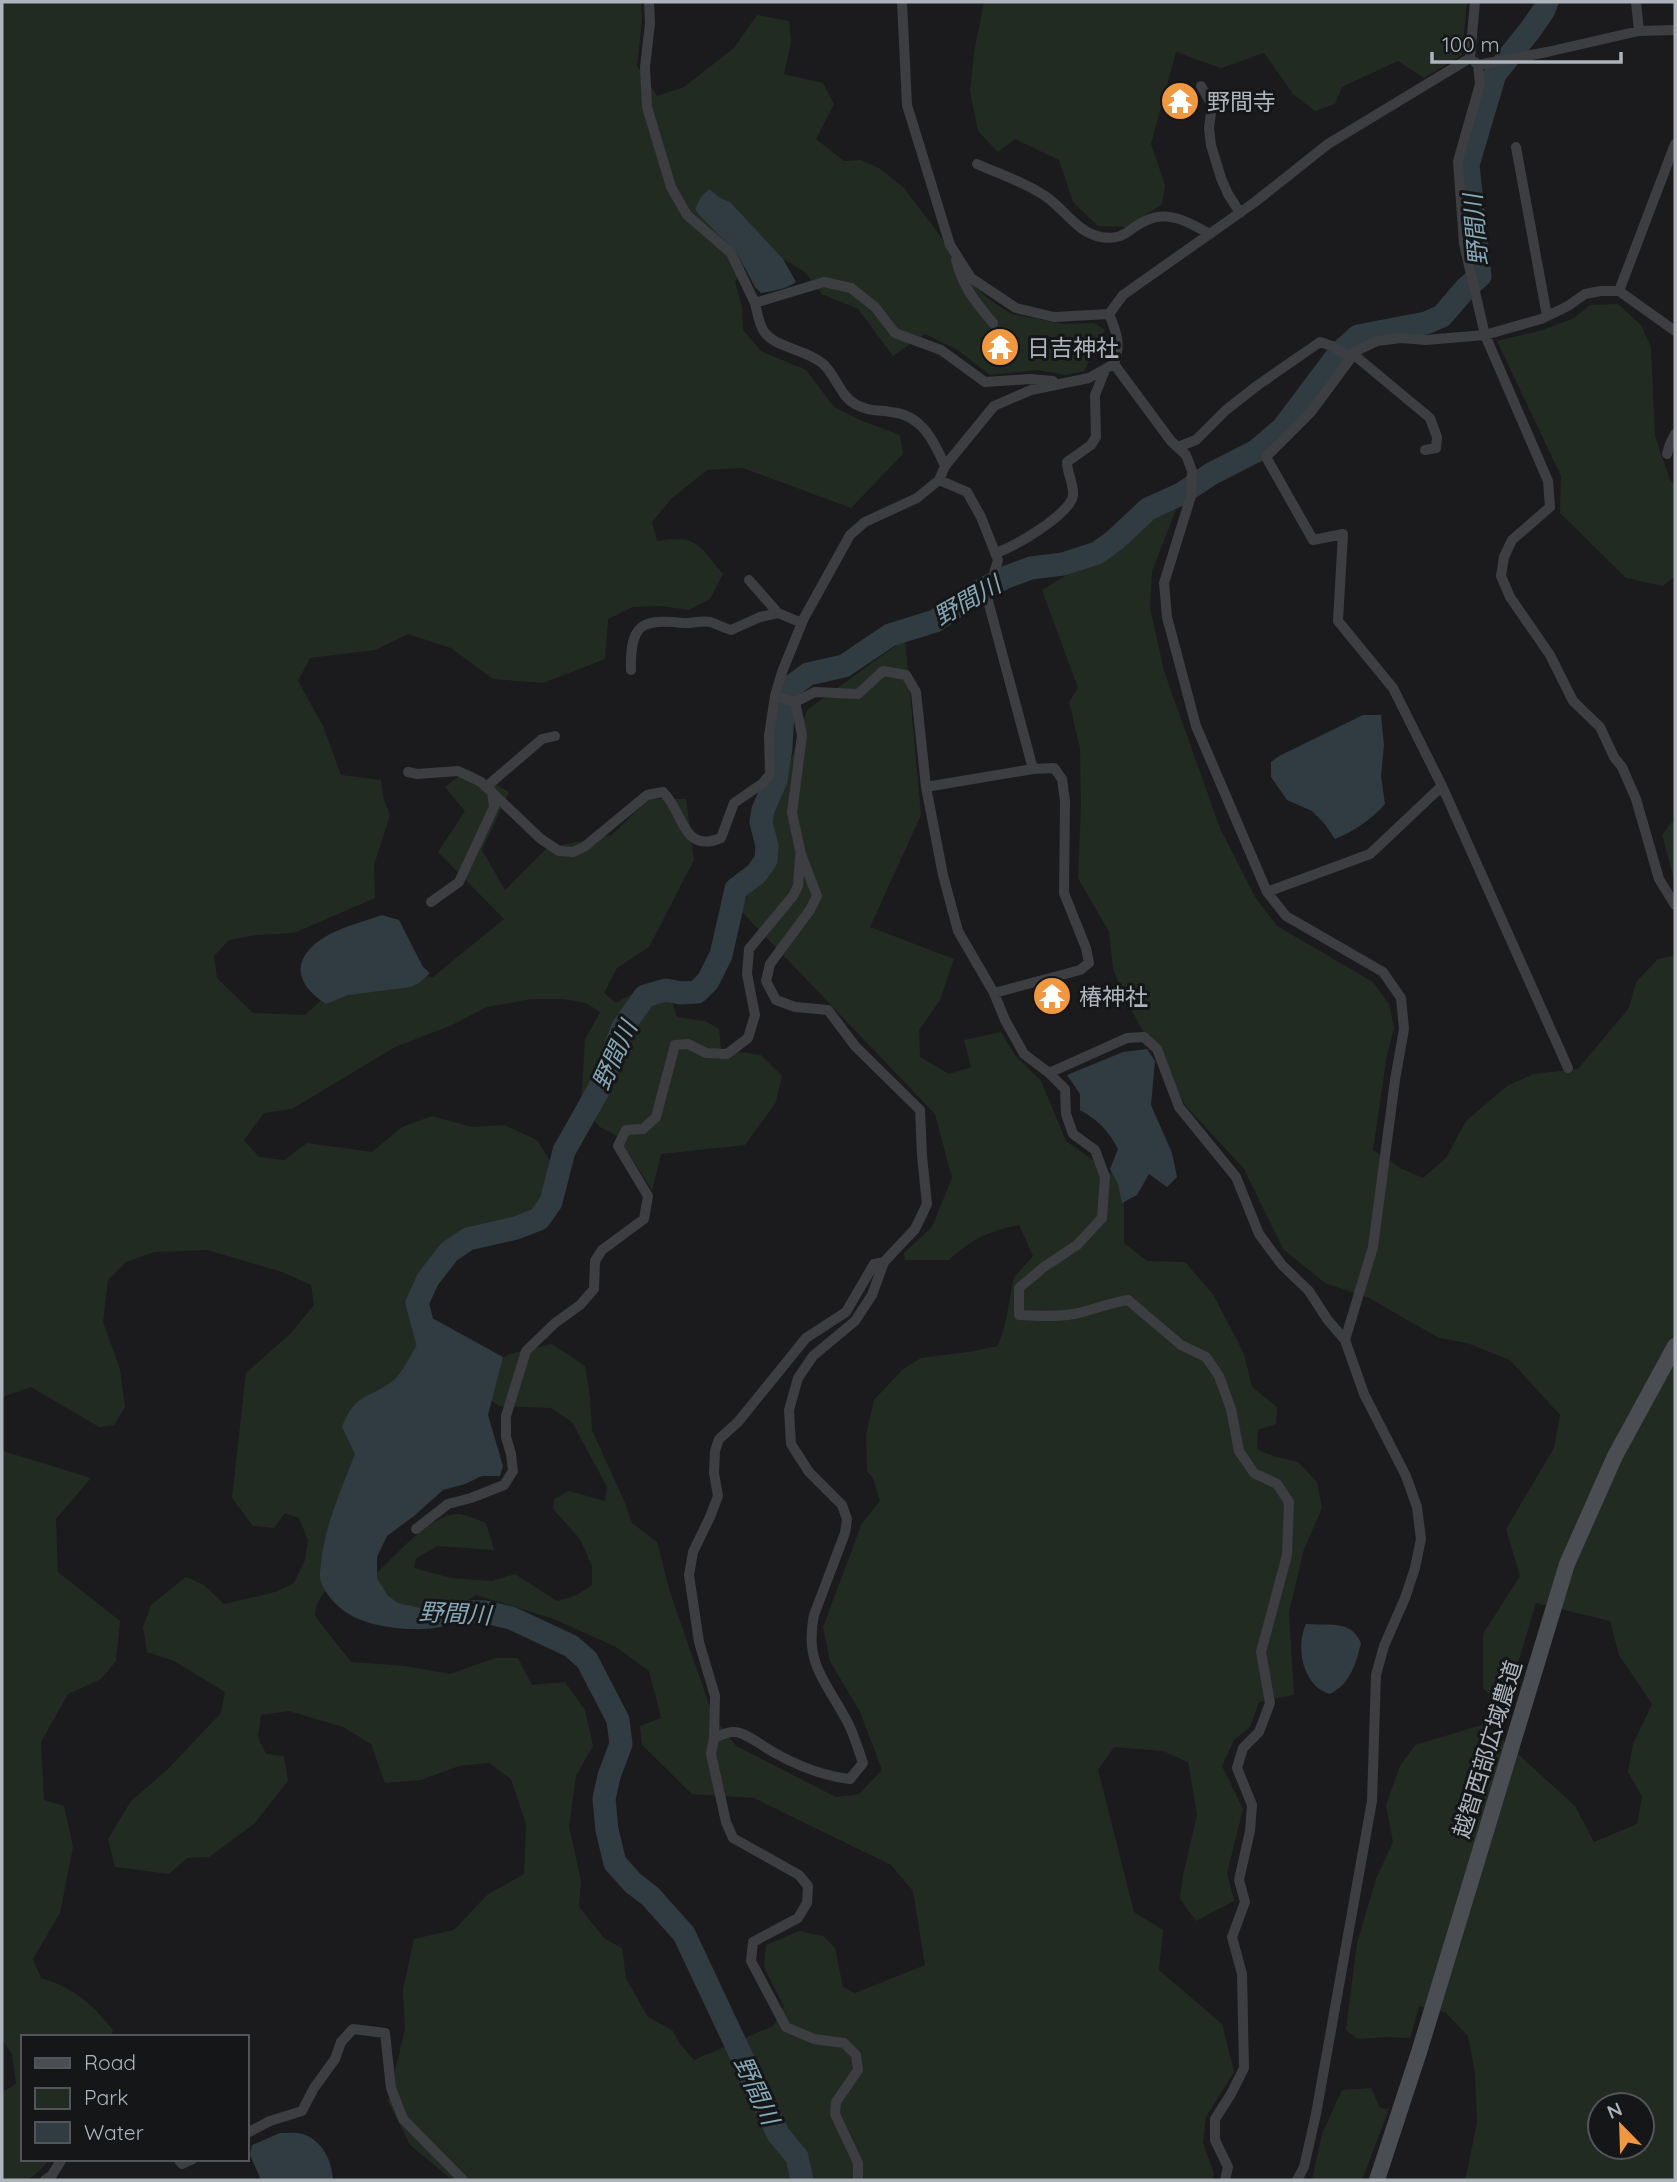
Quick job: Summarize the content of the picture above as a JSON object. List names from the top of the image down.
{
  "streets": {
    "street": ["越智西部広域農道"]
  },
  "water": ["野間川"],
  "places": {
    "temple": ["野間寺", "日吉神社", "椿神社"]
  },
  "legend": ["Road", "Park", "Water"],
  "scale_bar": "100 m",
  "north": "top left"
}
